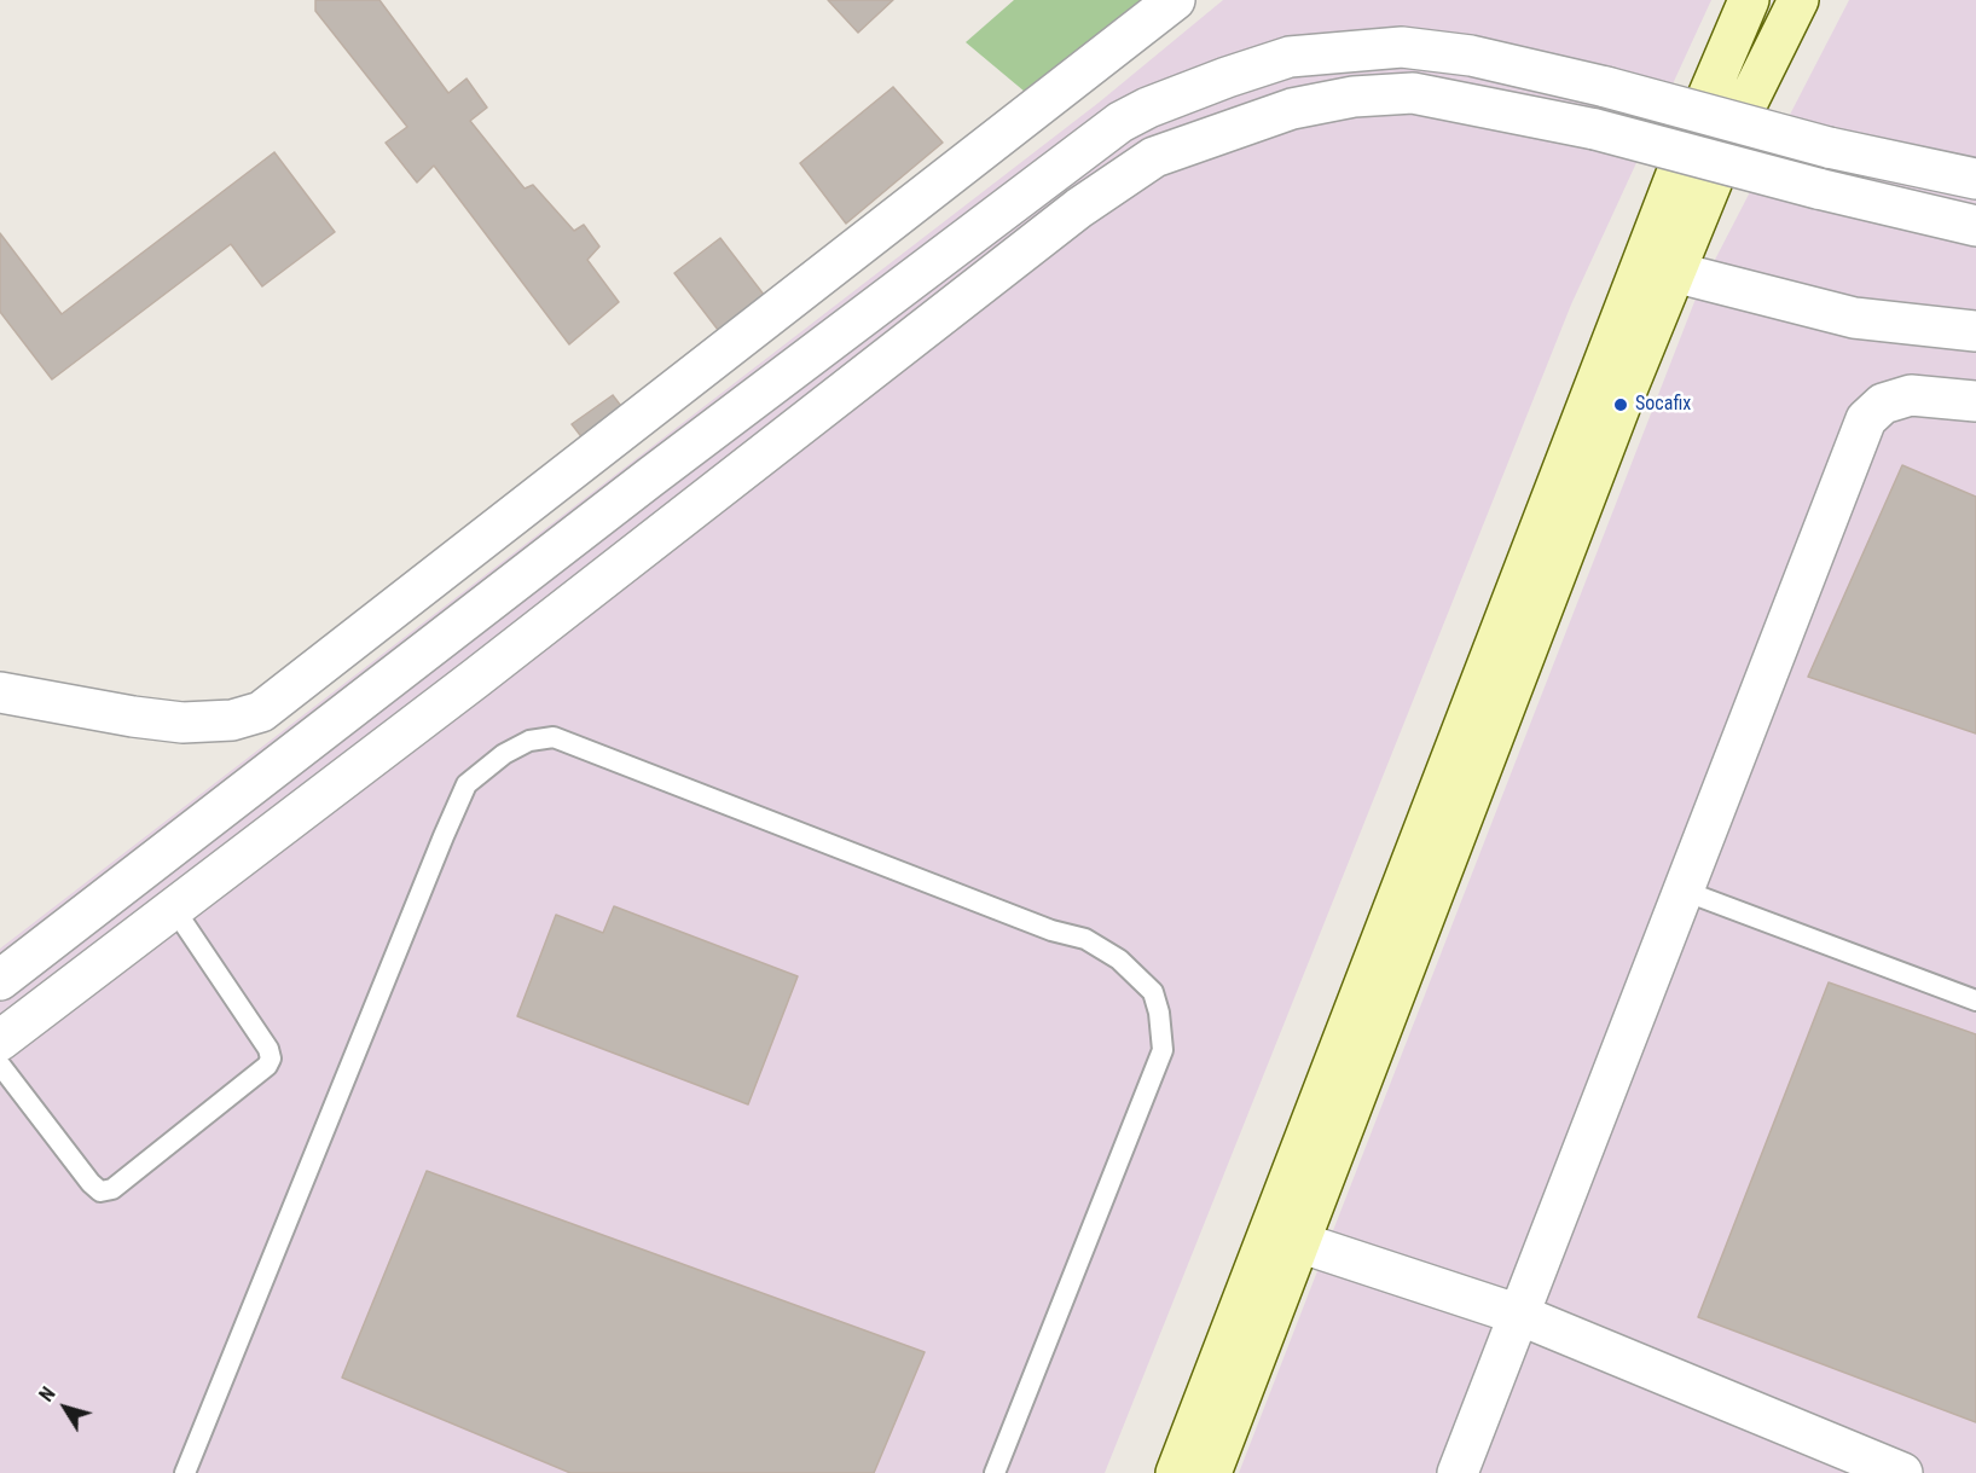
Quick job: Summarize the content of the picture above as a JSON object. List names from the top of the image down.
{
  "places": ["Socafix"],
  "north": "top left"
}
